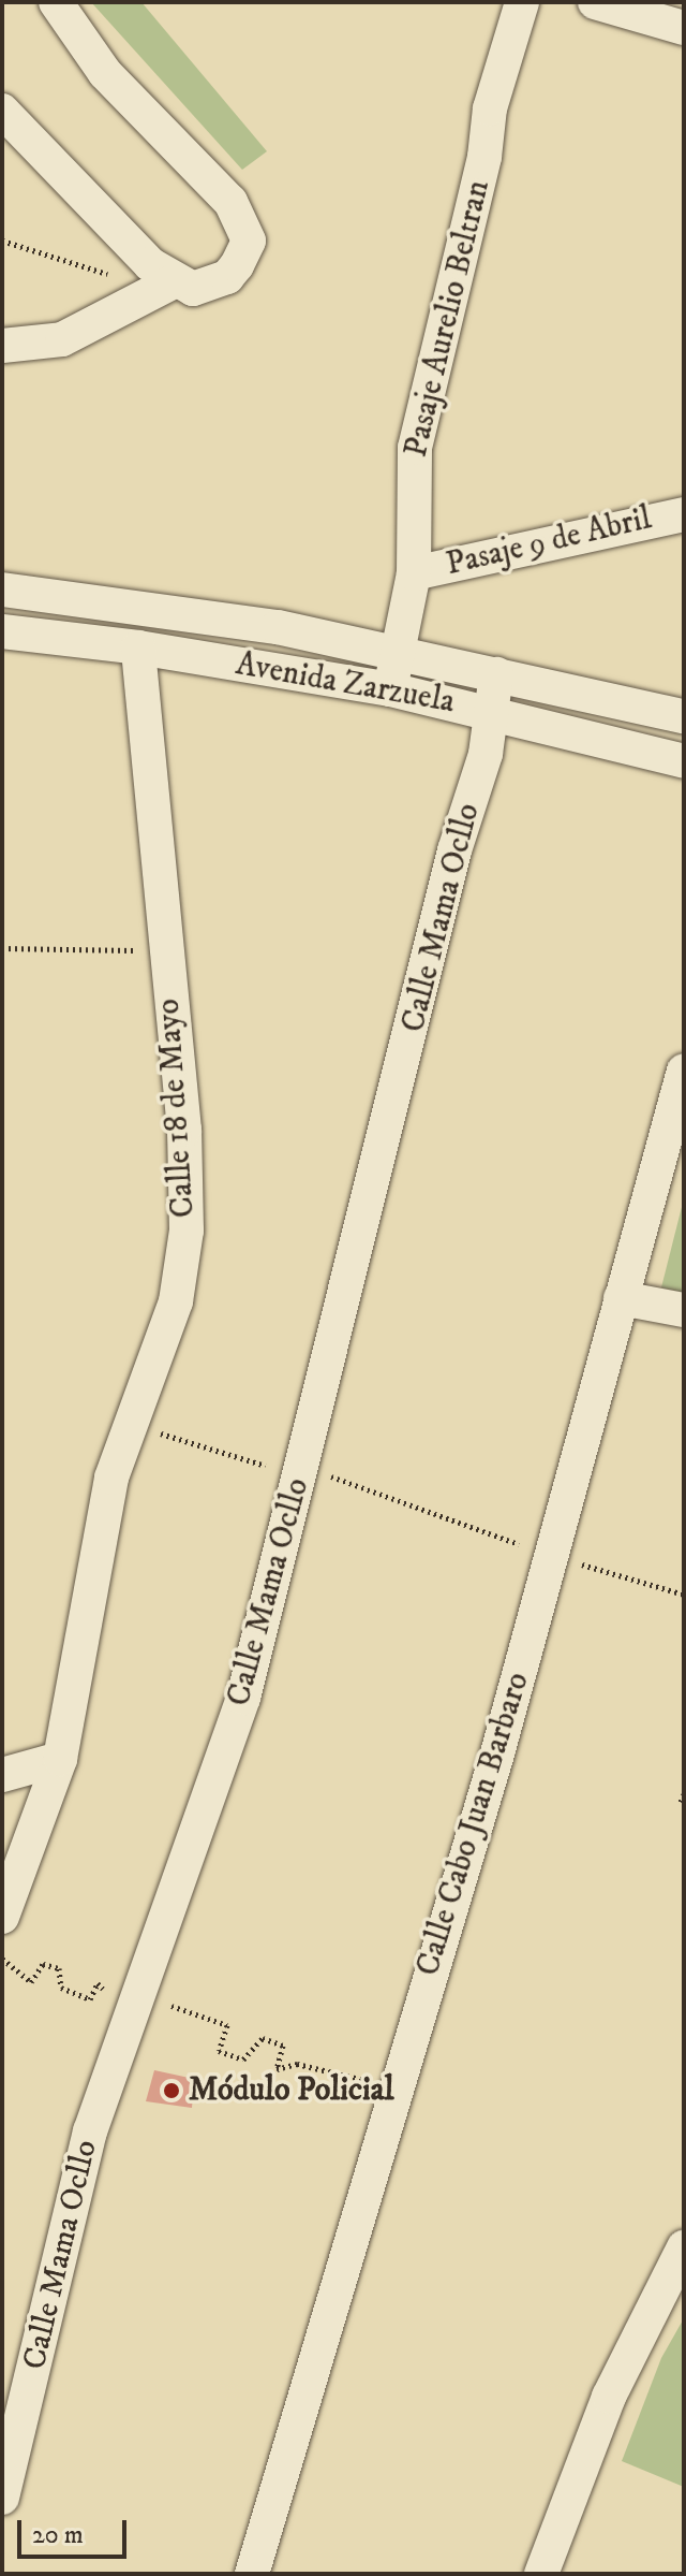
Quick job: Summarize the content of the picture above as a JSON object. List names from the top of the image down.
{
  "streets": {
    "street": [
      "Pasaje Aurelio Beltran",
      "Pasaje 9 de Abril",
      "Avenida Zarzuela",
      "Calle Mama Ocllo",
      "Calle 18 de Mayo",
      "Calle Cabo Juan Barbaro"
    ]
  },
  "crossings": [
    ["Pasaje Aurelio Beltran", "Pasaje 9 de Abril"],
    ["Pasaje Aurelio Beltran", "Avenida Zarzuela"],
    ["Avenida Zarzuela", "Calle Mama Ocllo"],
    ["Avenida Zarzuela", "Calle 18 de Mayo"]
  ],
  "places": ["Módulo Policial"],
  "scale_bar": "20 m"
}
